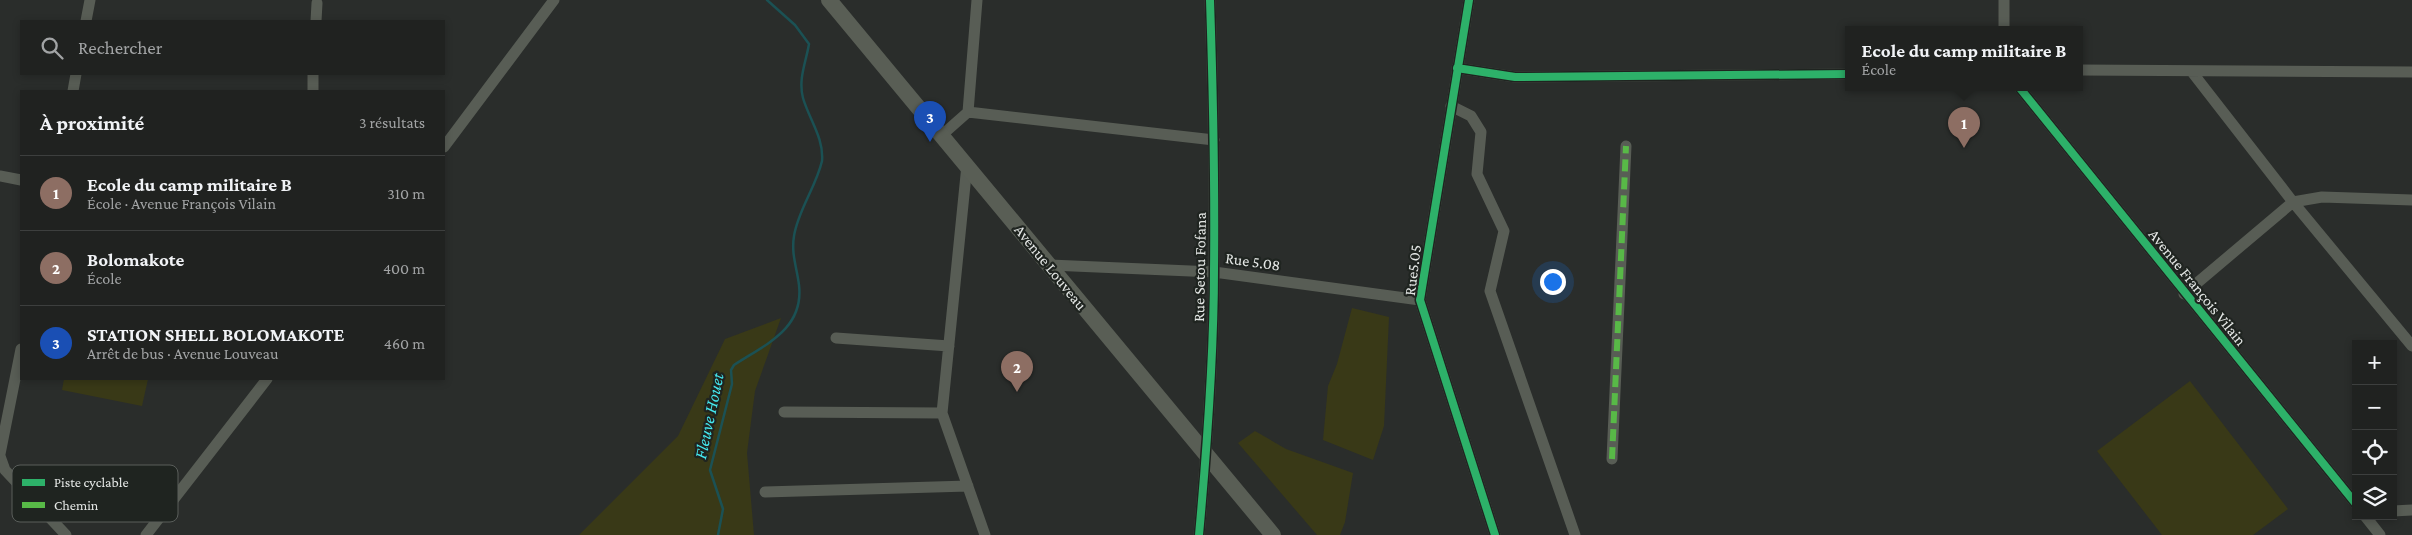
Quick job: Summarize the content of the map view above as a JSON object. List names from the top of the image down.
{
  "streets": {
    "main road": ["Avenue Louveau"],
    "street": [
      "Rue 5.08",
      "Rue Setou Fofana",
      "Rue5.05",
      "Avenue François Vilain"
    ]
  },
  "crossings": [
    ["Rue 5.08", "Avenue Louveau"],
    ["Rue 5.08", "Rue Setou Fofana"],
    ["Rue 5.08", "Rue5.05"],
    ["Avenue Louveau", "Rue Setou Fofana"]
  ],
  "water": ["Fleuve Houet"],
  "legend": ["Piste cyclable", "Chemin"],
  "page": {
    "search": "Rechercher",
    "popup": ["Ecole du camp militaire B", "École"],
    "heading": ["À proximité", "3 résultats"],
    "pins": ["3", "1", "2"],
    "list": [
      {
        "mark": "1",
        "name": "Ecole du camp militaire B",
        "note": "École · Avenue François Vilain",
        "value": "310 m"
      },
      {
        "mark": "2",
        "name": "Bolomakote",
        "note": "École",
        "value": "400 m"
      },
      {
        "mark": "3",
        "name": "STATION SHELL BOLOMAKOTE",
        "note": "Arrêt de bus · Avenue Louveau",
        "value": "460 m"
      }
    ],
    "map_buttons": ["+", "−"]
  }
}
